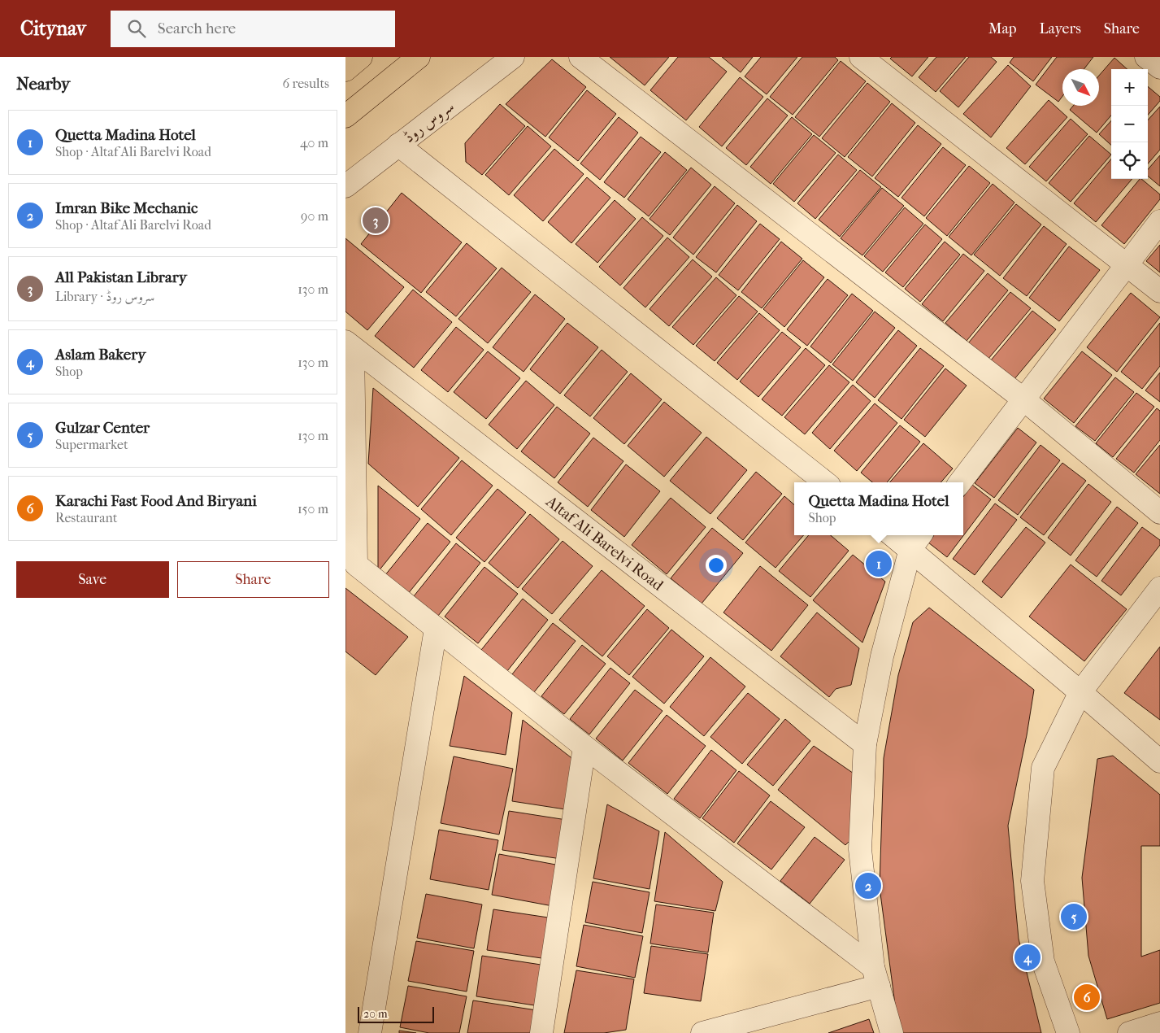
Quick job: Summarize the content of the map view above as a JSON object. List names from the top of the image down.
{
  "streets": {
    "street": ["سروس روڈ", "Altaf Ali Barelvi Road"]
  },
  "scale_bar": "20 m",
  "north": "bottom right",
  "page": {
    "header": "Citynav",
    "search": "Search here",
    "nav": ["Map", "Layers", "Share"],
    "heading": ["Nearby", "6 results"],
    "map_buttons": ["+", "−"],
    "list": [
      {
        "mark": "1",
        "name": "Quetta Madina Hotel",
        "note": "Shop · Altaf Ali Barelvi Road",
        "value": "40 m"
      },
      {
        "mark": "2",
        "name": "Imran Bike Mechanic",
        "note": "Shop · Altaf Ali Barelvi Road",
        "value": "90 m"
      },
      {
        "mark": "3",
        "name": "All Pakistan Library",
        "note": "Library · سروس روڈ",
        "value": "130 m"
      },
      {
        "mark": "4",
        "name": "Aslam Bakery",
        "note": "Shop",
        "value": "130 m"
      },
      {
        "mark": "5",
        "name": "Gulzar Center",
        "note": "Supermarket",
        "value": "130 m"
      },
      {
        "mark": "6",
        "name": "Karachi Fast Food And Biryani",
        "note": "Restaurant",
        "value": "150 m"
      }
    ],
    "pins": [
      "3",
      "1",
      "2",
      "5",
      "4",
      "6"
    ],
    "popup": ["Quetta Madina Hotel", "Shop"],
    "buttons": ["Save", "Share"],
    "scale": "20 m"
  }
}
